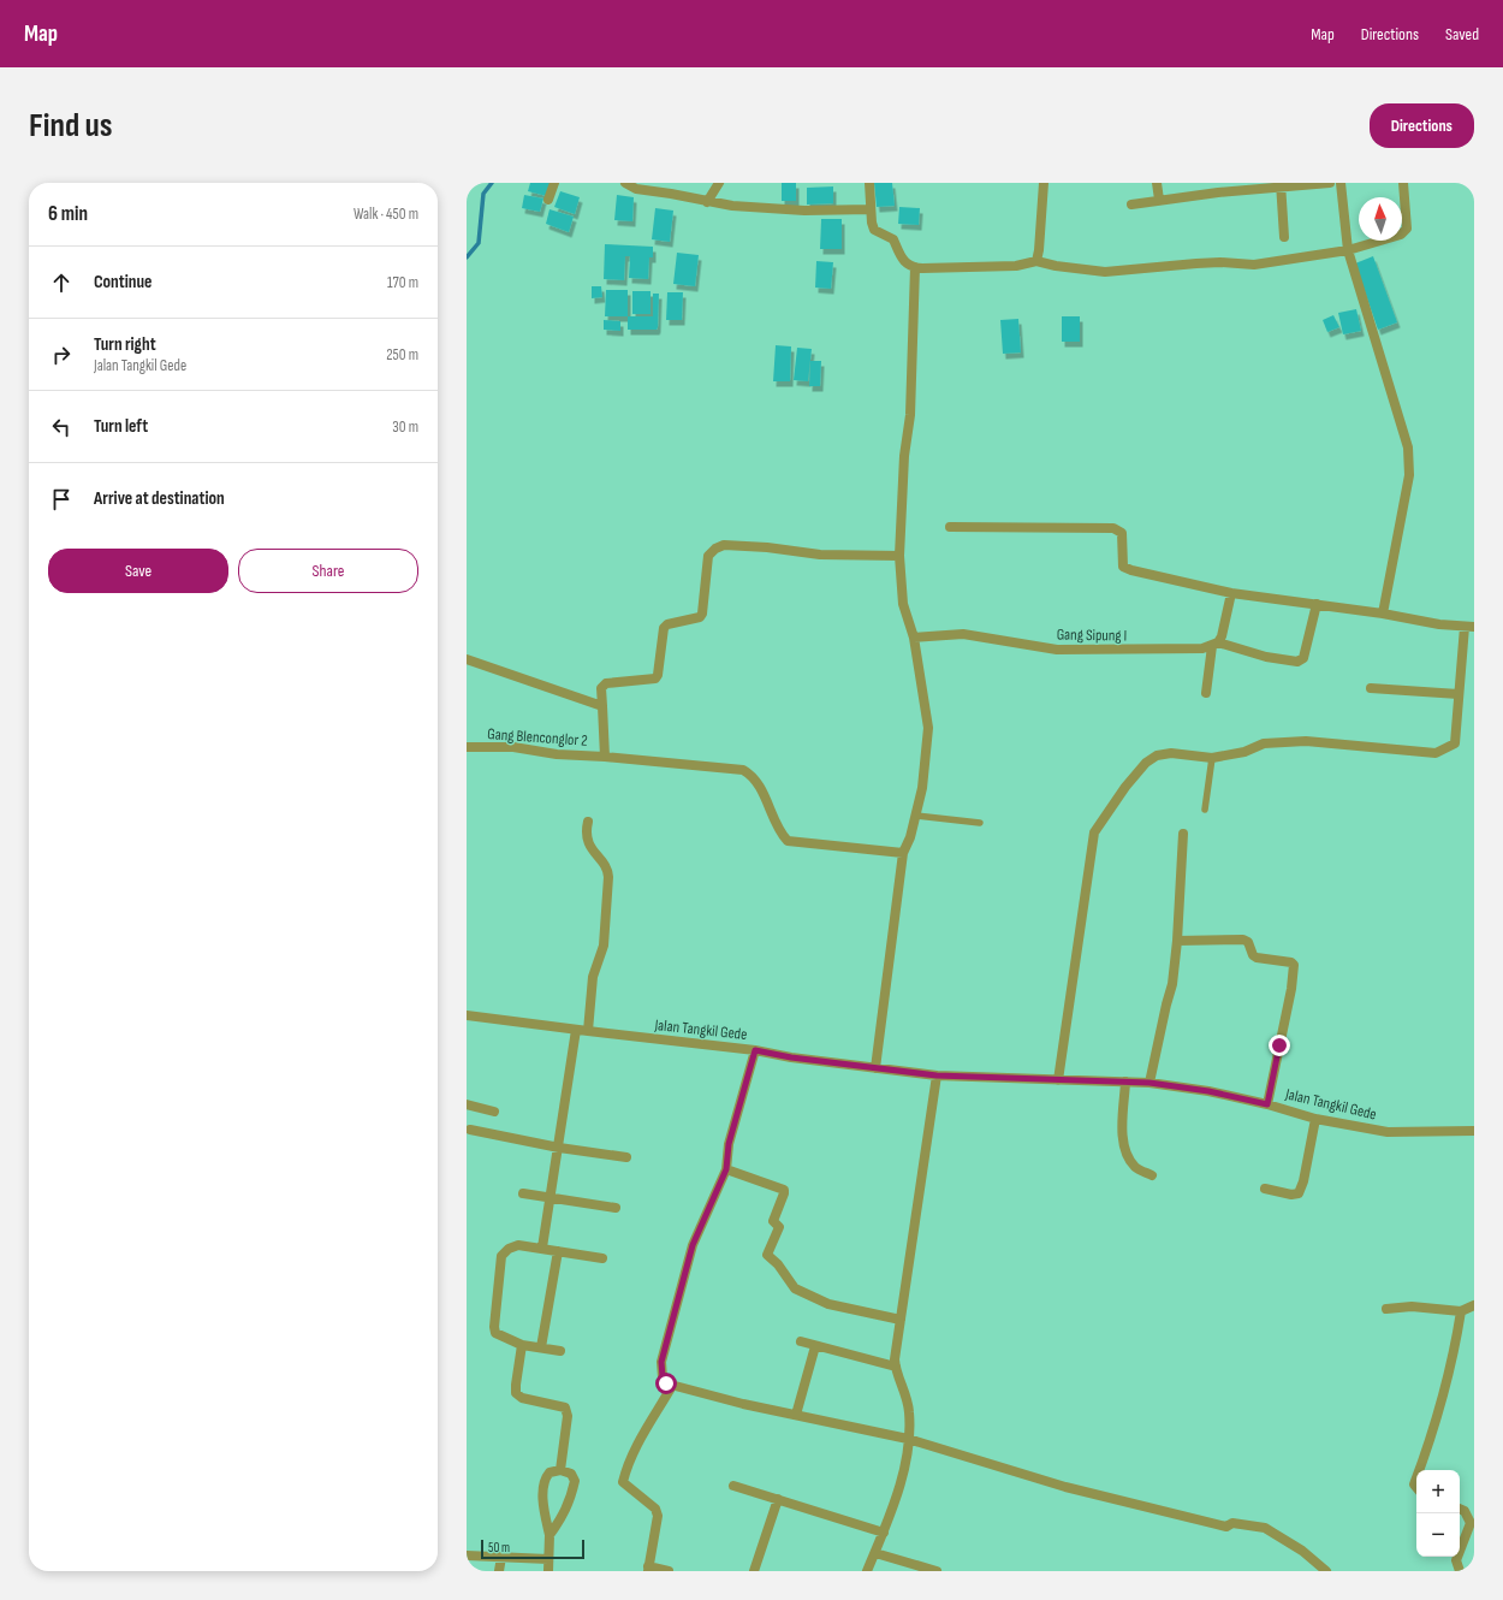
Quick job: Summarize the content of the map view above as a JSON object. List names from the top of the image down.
{
  "streets": {
    "street": ["Gang Sipung I", "Gang Blenconglor 2", "Jalan Tangkil Gede"]
  },
  "scale_bar": "50 m",
  "north": "top",
  "page": {
    "header": "Map",
    "nav": ["Map", "Directions", "Saved"],
    "buttons": [
      "Directions",
      ["Save", "Share"]
    ],
    "title": "Find us",
    "heading": ["6 min", "Walk · 450 m"],
    "list": [
      ["Continue", "170 m"],
      ["Turn right", "Jalan Tangkil Gede", "250 m"],
      ["Turn left", "30 m"],
      "Arrive at destination"
    ],
    "map_buttons": ["+", "−"],
    "scale": "50 m"
  }
}
